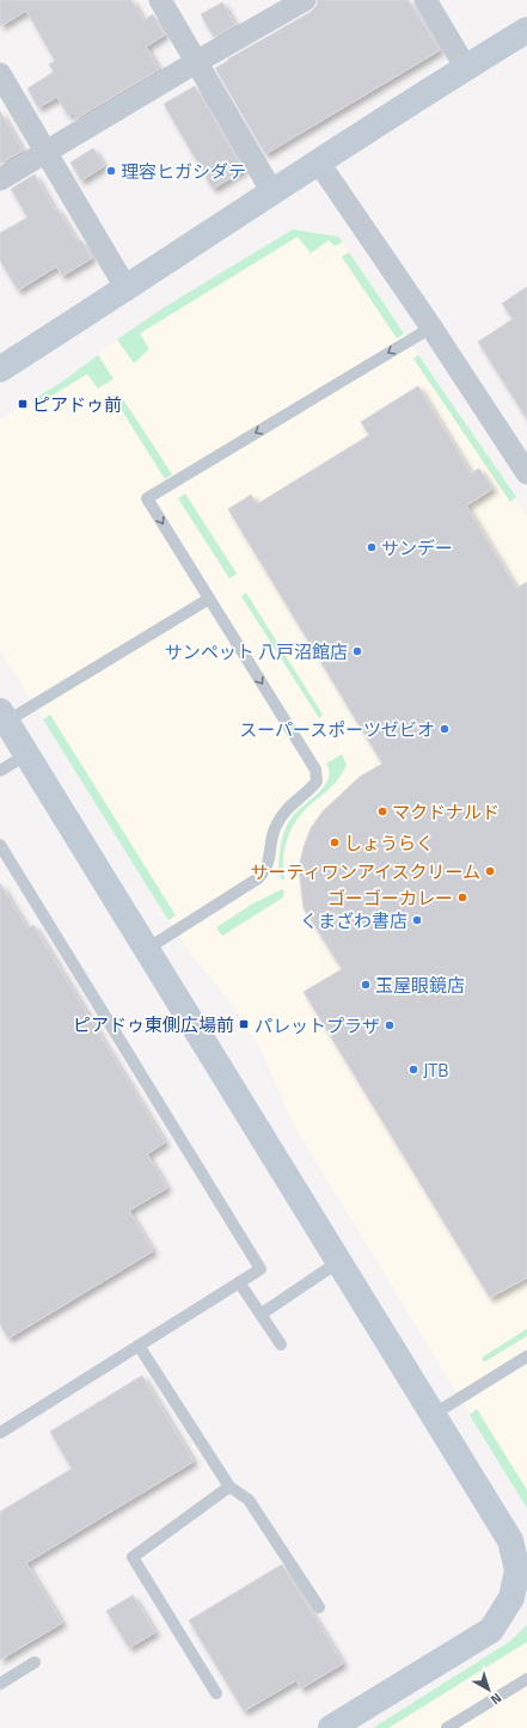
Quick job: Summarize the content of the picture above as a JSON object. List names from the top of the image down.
{
  "places": {
    "other": [
      "理容ヒガシダテ",
      "サンデー",
      "サンペット 八戸沼館店",
      "スーパースポーツゼビオ",
      "マクドナルド",
      "しょうらく",
      "サーティワンアイスクリーム",
      "ゴーゴーカレー",
      "くまざわ書店",
      "玉屋眼鏡店",
      "パレットプラザ",
      "JTB"
    ],
    "transit": ["ピアドゥ前", "ピアドゥ東側広場前"]
  },
  "north": "bottom right"
}
